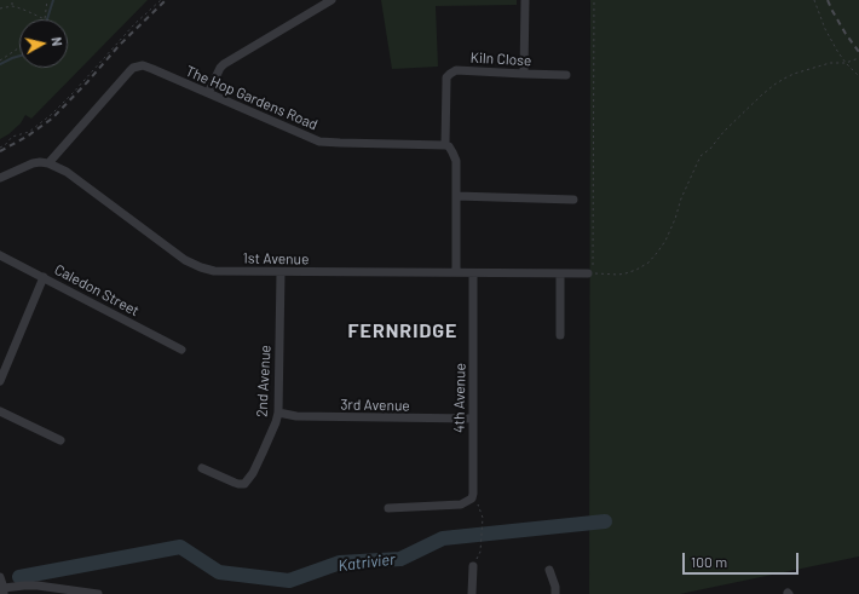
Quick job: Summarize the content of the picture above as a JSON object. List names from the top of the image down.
{
  "streets": {
    "street": [
      "Kiln Close",
      "The Hop Gardens Road",
      "1st Avenue",
      "Caledon Street",
      "2nd Avenue",
      "4th Avenue",
      "3rd Avenue"
    ]
  },
  "crossings": [
    ["Kiln Close", "The Hop Gardens Road"],
    ["The Hop Gardens Road", "1st Avenue"],
    ["1st Avenue", "2nd Avenue"],
    ["1st Avenue", "4th Avenue"],
    ["2nd Avenue", "3rd Avenue"],
    ["4th Avenue", "3rd Avenue"]
  ],
  "districts": ["FERNRIDGE"],
  "water": ["Katrivier"],
  "scale_bar": "100 m",
  "north": "right"
}
